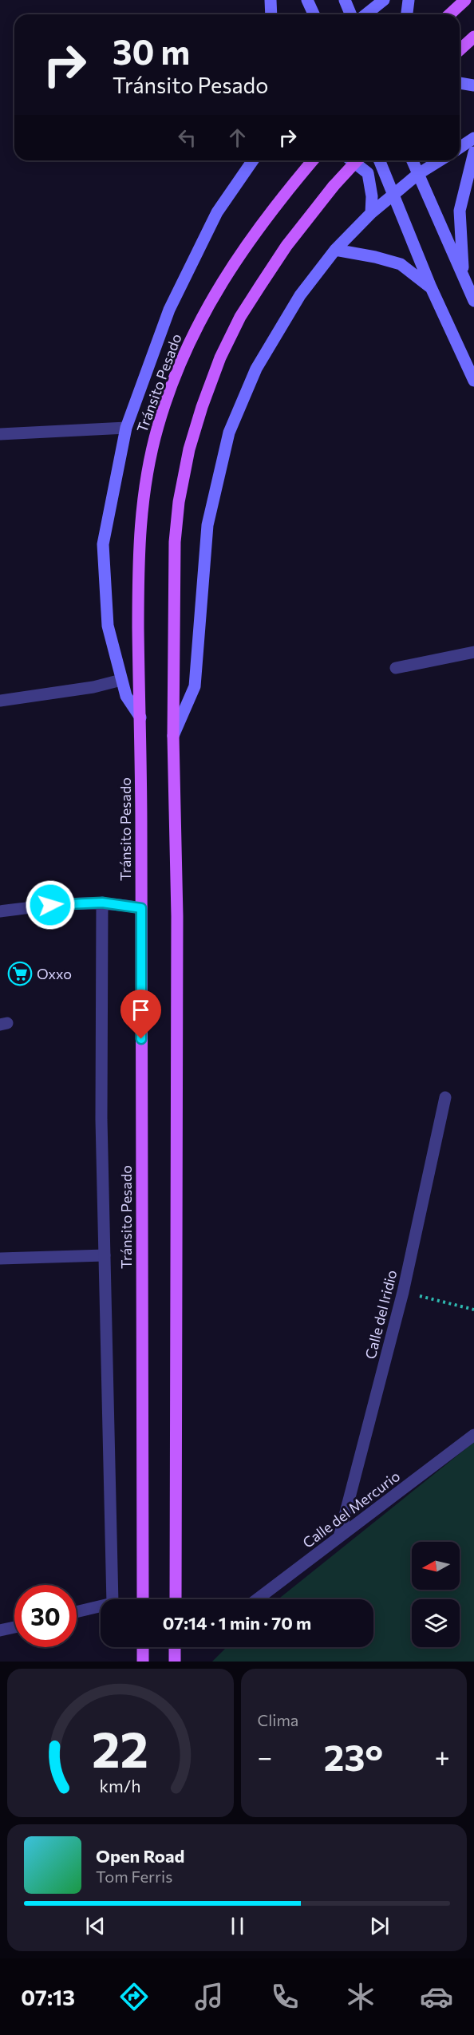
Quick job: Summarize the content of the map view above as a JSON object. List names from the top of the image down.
{
  "streets": {
    "main road": ["Tránsito Pesado"],
    "street": ["Calle del Iridio", "Calle del Mercurio"]
  },
  "crossings": [
    ["Calle del Iridio", "Calle del Mercurio"]
  ],
  "places": {
    "supermarket": ["Oxxo"]
  },
  "north": "left",
  "page": {
    "turn": ["30 m", "Tránsito Pesado"],
    "limit": "30",
    "trip": "07:14 · 1 min · 70 m",
    "tile": "Clima",
    "heat": ["−", "23°", "+"],
    "song": ["Open Road", "Tom Ferris"],
    "tabs": "07:13",
    "gauge": ["22", "km/h"]
  }
}
